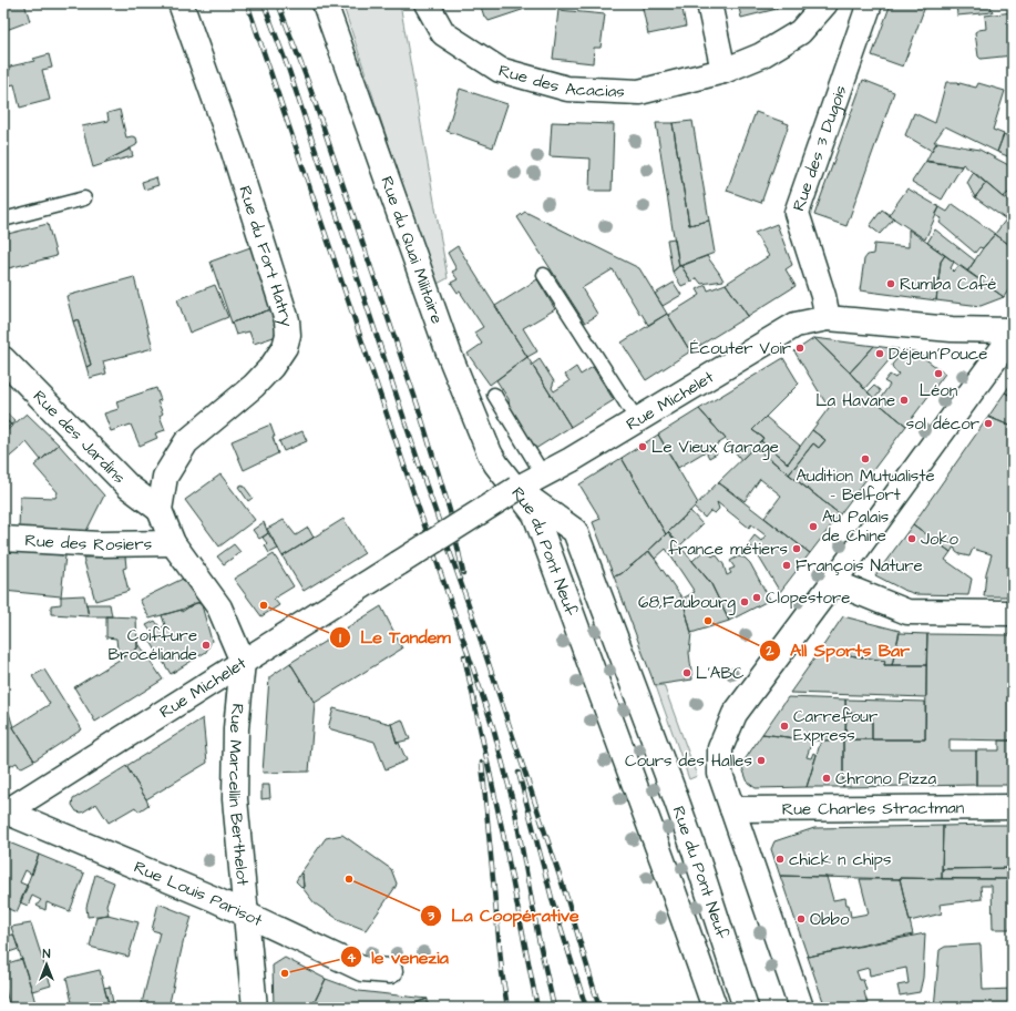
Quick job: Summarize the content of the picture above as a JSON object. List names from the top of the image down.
{
  "streets": {
    "street": [
      "Rue des Acacias",
      "Rue des 3 Dugois",
      "Rue du Quai Militaire",
      "Rue du Fort Hatry",
      "Rue Michelet",
      "Rue des Jardins",
      "Rue des Rosiers",
      "Rue du Pont Neuf",
      "Rue Marcellin Berthelot",
      "Rue Charles Stractman",
      "Rue Louis Parisot"
    ]
  },
  "crossings": [
    ["Rue des 3 Dugois", "Rue Michelet"],
    ["Rue du Quai Militaire", "Rue Michelet"],
    ["Rue du Quai Militaire", "Rue du Pont Neuf"],
    ["Rue du Fort Hatry", "Rue des Jardins"],
    ["Rue Michelet", "Rue du Pont Neuf"],
    ["Rue Michelet", "Rue Marcellin Berthelot"],
    ["Rue Michelet", "Rue Louis Parisot"],
    ["Rue Marcellin Berthelot", "Rue Louis Parisot"]
  ],
  "places": [
    "Rumba Café",
    "Écouter Voir",
    "Déjeun'Pouce",
    "Léon",
    "La Havane",
    "sol décor",
    "Le Vieux Garage",
    "Audition Mutualiste - Belfort",
    "Au Palais de Chine",
    "Joko",
    "france métiers",
    "François Nature",
    "Clopestore",
    "68,Faubourg",
    "Le Tandem",
    "All Sports Bar",
    "Coiffure Brocéliande",
    "L'ABC",
    "Carrefour Express",
    "Cours des Halles",
    "Chrono Pizza",
    "chick n chips",
    "La Coopérative",
    "Obbo",
    "le venezia"
  ],
  "north": "top"
}
